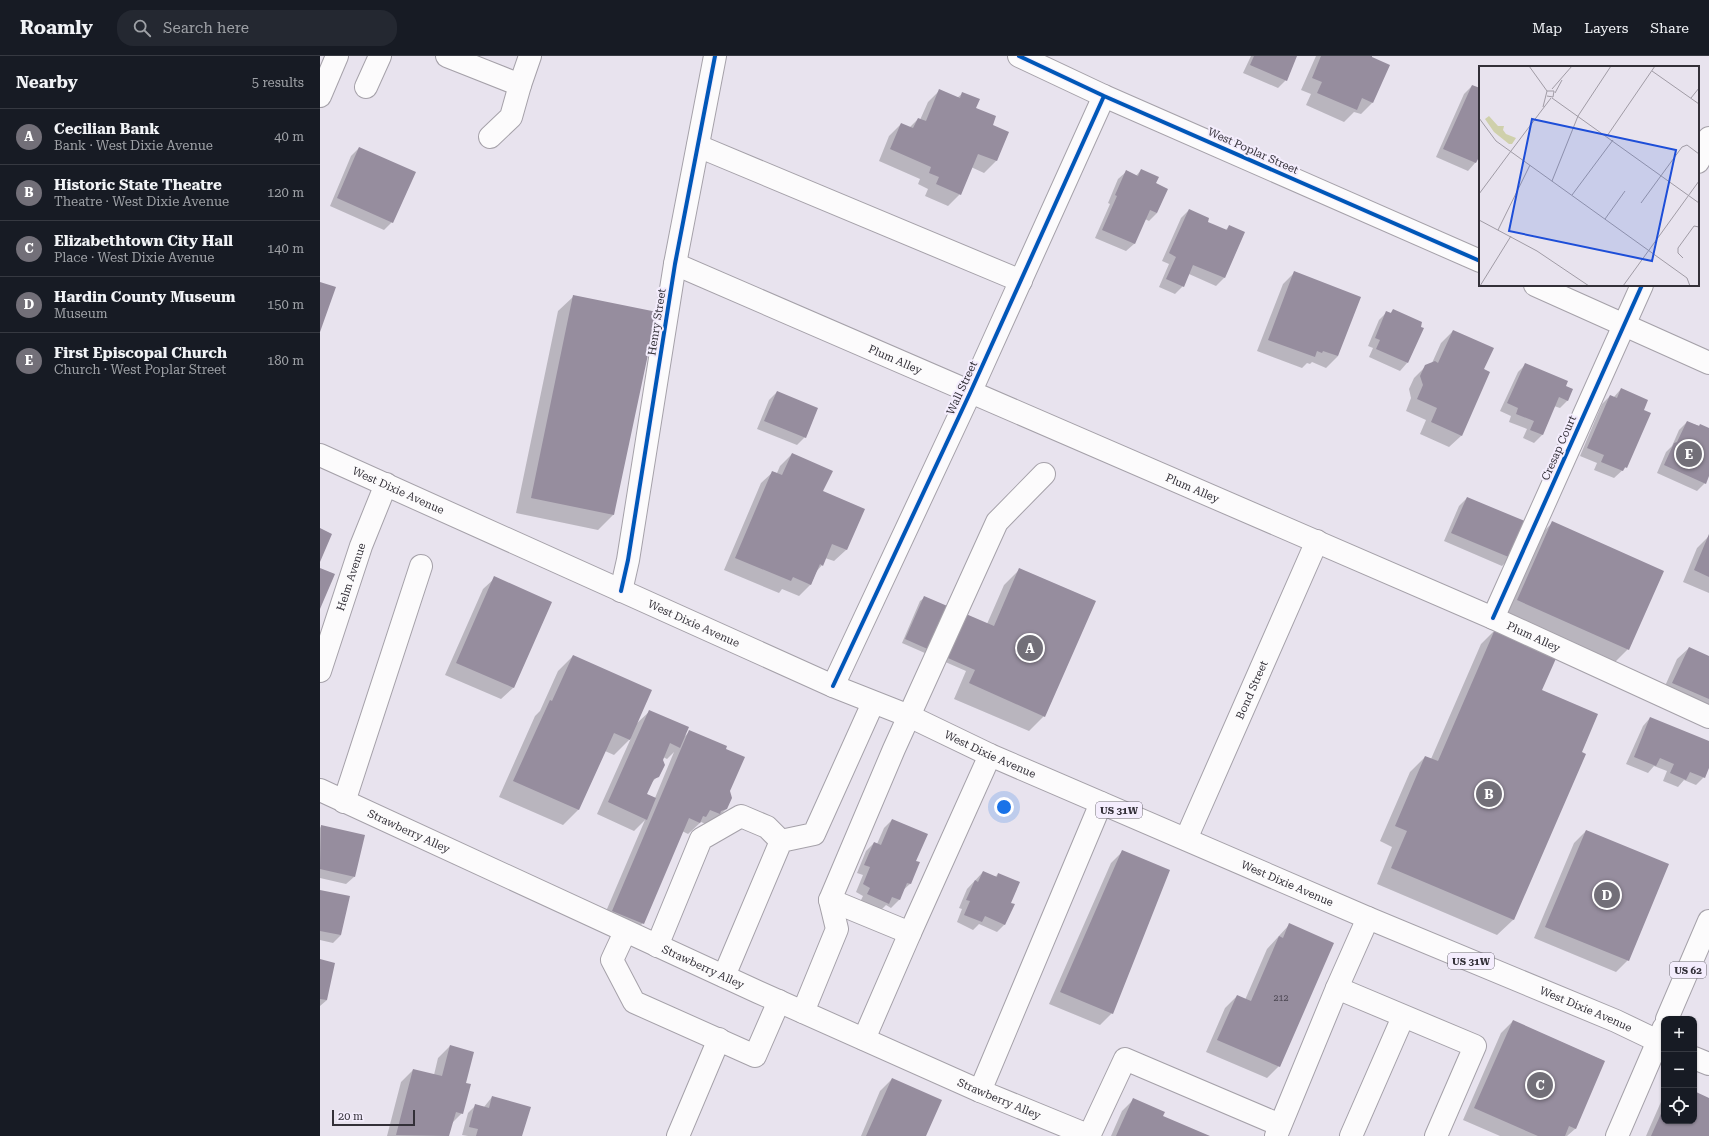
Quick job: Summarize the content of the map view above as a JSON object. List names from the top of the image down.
{
  "streets": {
    "street": [
      "West Poplar Street",
      "Henry Street",
      "Plum Alley",
      "Wall Street",
      "Cresap Court",
      "West Dixie Avenue",
      "Helm Avenue",
      "Bond Street",
      "US 31W",
      "Strawberry Alley",
      "US 62"
    ]
  },
  "crossings": [
    ["West Poplar Street", "Wall Street"],
    ["Henry Street", "Plum Alley"],
    ["Henry Street", "West Dixie Avenue"],
    ["Plum Alley", "Wall Street"],
    ["Plum Alley", "Cresap Court"],
    ["Plum Alley", "Bond Street"],
    ["Wall Street", "West Dixie Avenue"],
    ["West Dixie Avenue", "Helm Avenue"],
    ["West Dixie Avenue", "Bond Street"]
  ],
  "house_numbers": ["212"],
  "scale_bar": "20 m",
  "page": {
    "header": "Roamly",
    "search": "Search here",
    "nav": ["Map", "Layers", "Share"],
    "heading": ["Nearby", "5 results"],
    "list": [
      {
        "mark": "A",
        "name": "Cecilian Bank",
        "note": "Bank · West Dixie Avenue",
        "value": "40 m"
      },
      {
        "mark": "B",
        "name": "Historic State Theatre",
        "note": "Theatre · West Dixie Avenue",
        "value": "120 m"
      },
      {
        "mark": "C",
        "name": "Elizabethtown City Hall",
        "note": "Place · West Dixie Avenue",
        "value": "140 m"
      },
      {
        "mark": "D",
        "name": "Hardin County Museum",
        "note": "Museum",
        "value": "150 m"
      },
      {
        "mark": "E",
        "name": "First Episcopal Church",
        "note": "Church · West Poplar Street",
        "value": "180 m"
      }
    ],
    "pins": [
      "E",
      "A",
      "B",
      "D",
      "C"
    ],
    "map_buttons": ["+", "−"],
    "scale": "20 m"
  }
}
